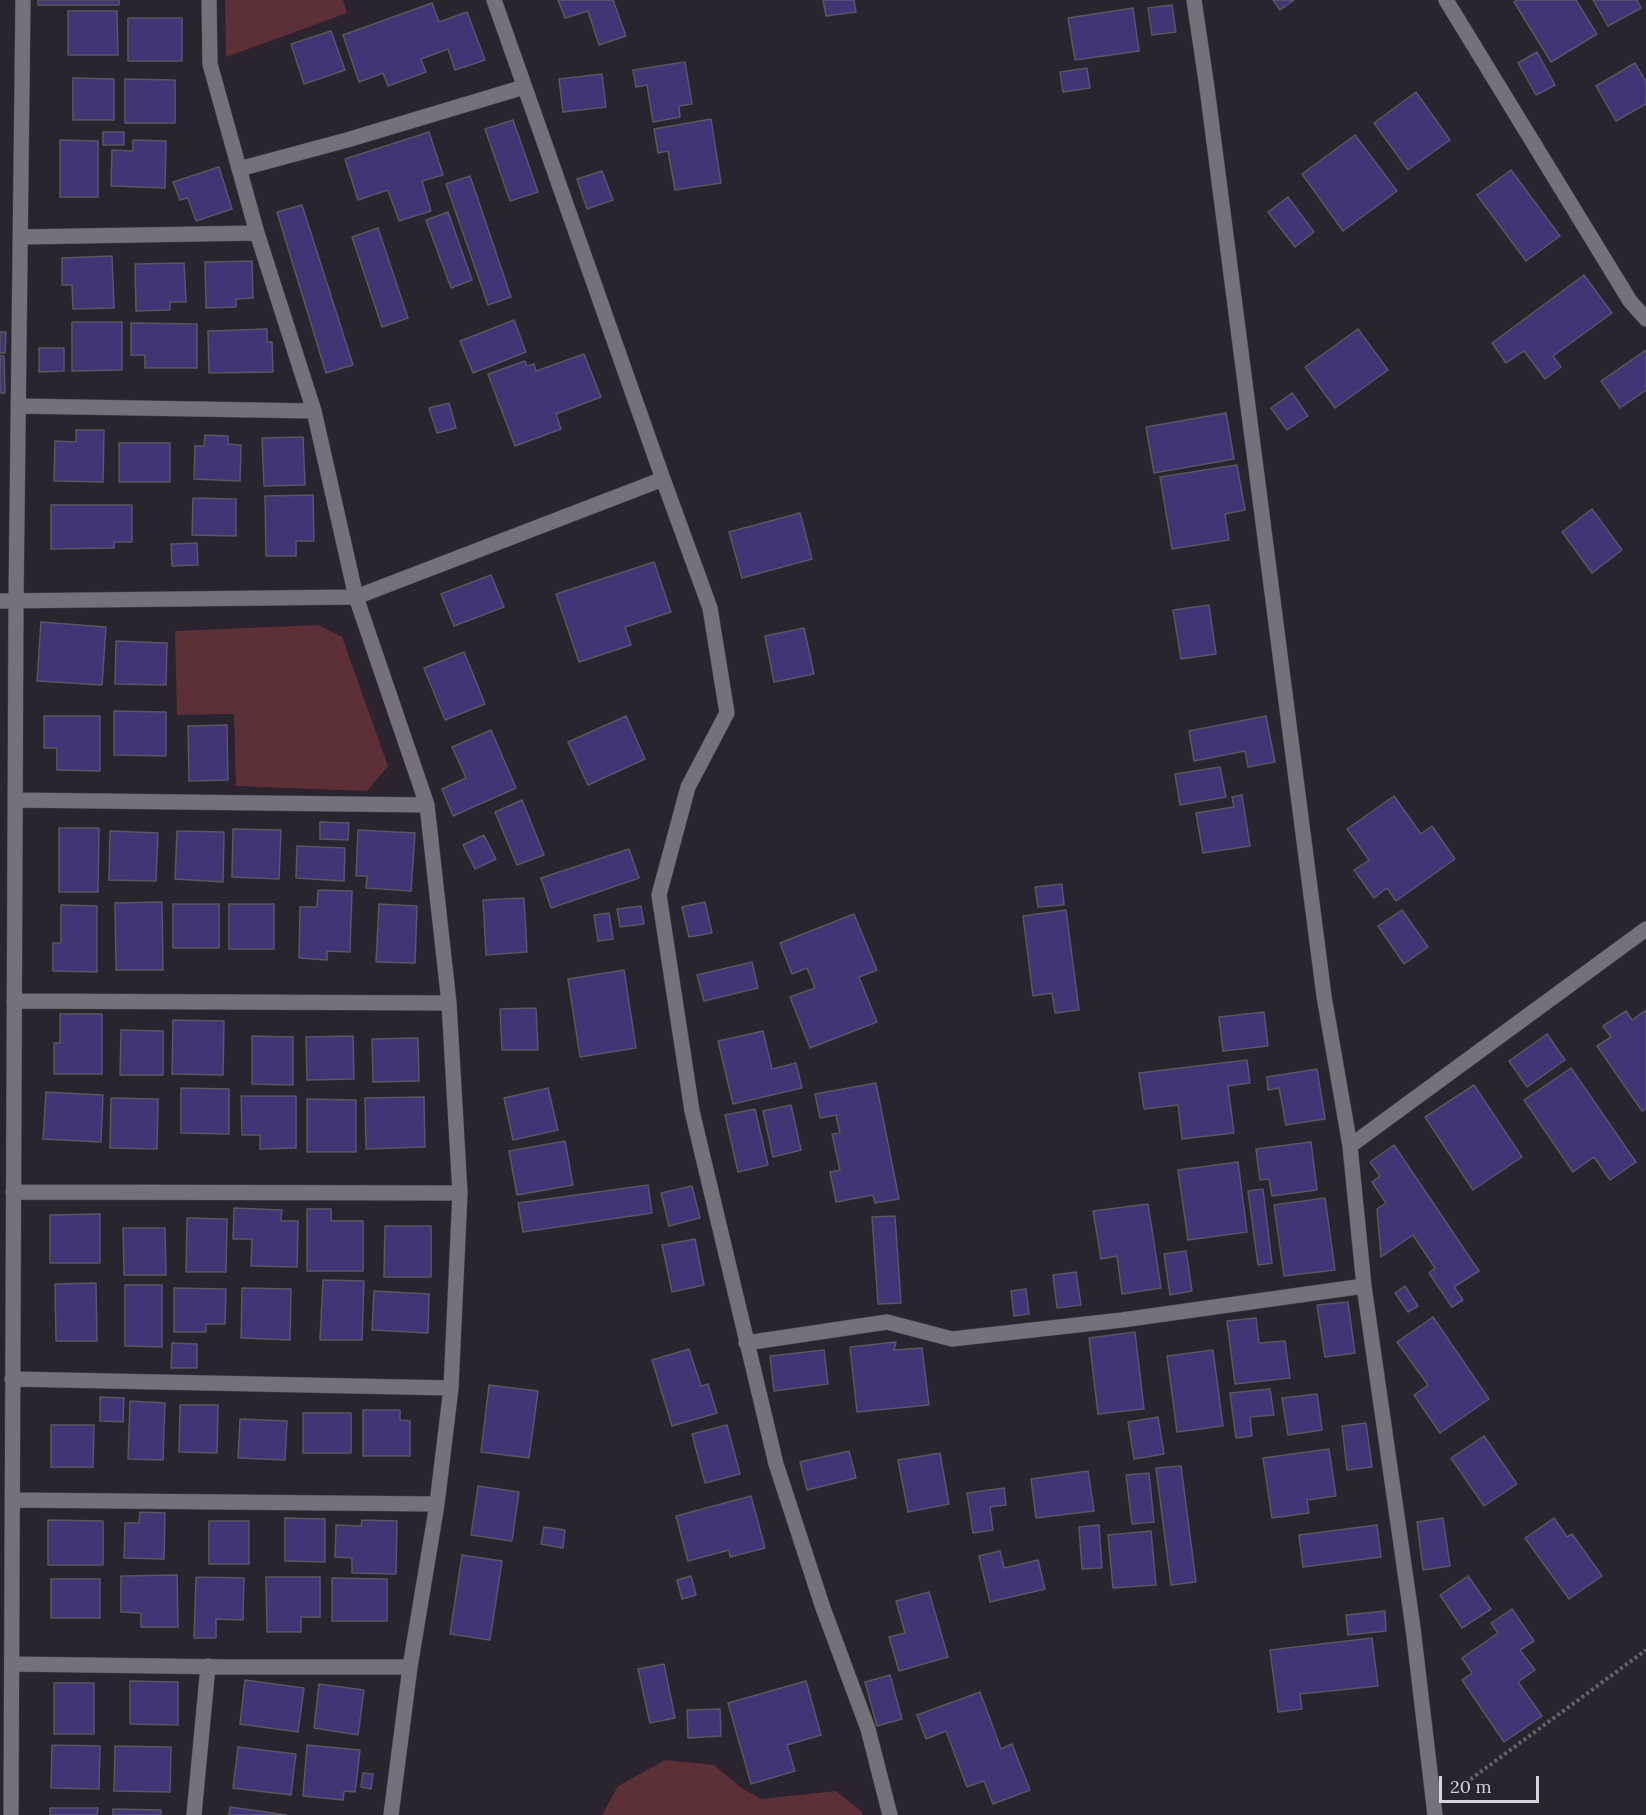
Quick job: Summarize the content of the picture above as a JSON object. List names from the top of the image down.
{
  "scale_bar": "20 m"
}
